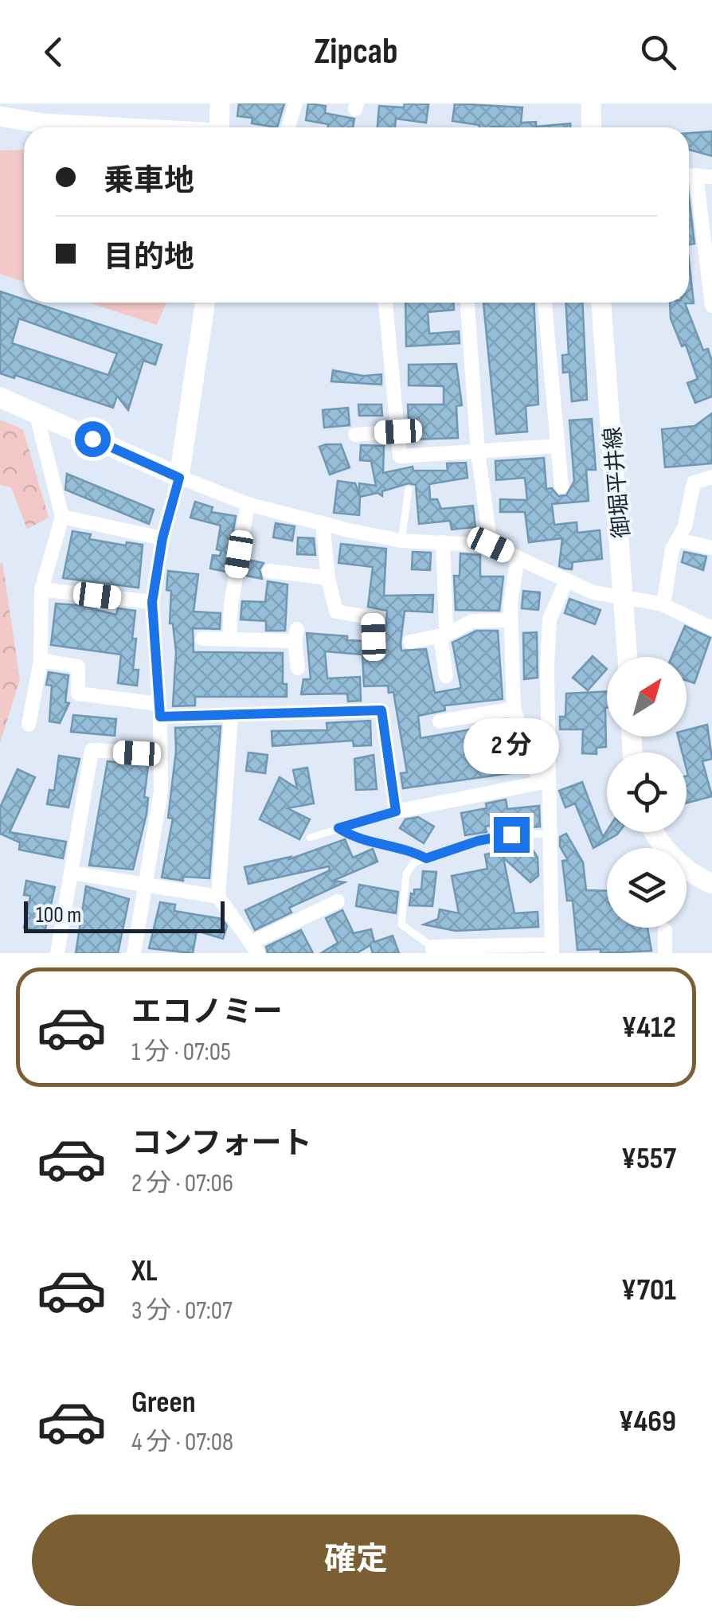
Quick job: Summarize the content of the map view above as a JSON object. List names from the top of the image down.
{
  "streets": {
    "street": ["御堀平井線"]
  },
  "scale_bar": "100 m",
  "north": "top right",
  "page": {
    "header": "Zipcab",
    "banner": ["乗車地", "目的地"],
    "bubble": "2 分",
    "scale": "100 m",
    "list": [
      {
        "name": "エコノミー",
        "note": "1 分 · 07:05",
        "value": "¥412"
      },
      {
        "name": "コンフォート",
        "note": "2 分 · 07:06",
        "value": "¥557"
      },
      {
        "name": "XL",
        "note": "3 分 · 07:07",
        "value": "¥701"
      },
      {
        "name": "Green",
        "note": "4 分 · 07:08",
        "value": "¥469"
      }
    ],
    "buttons": "確定"
  }
}
